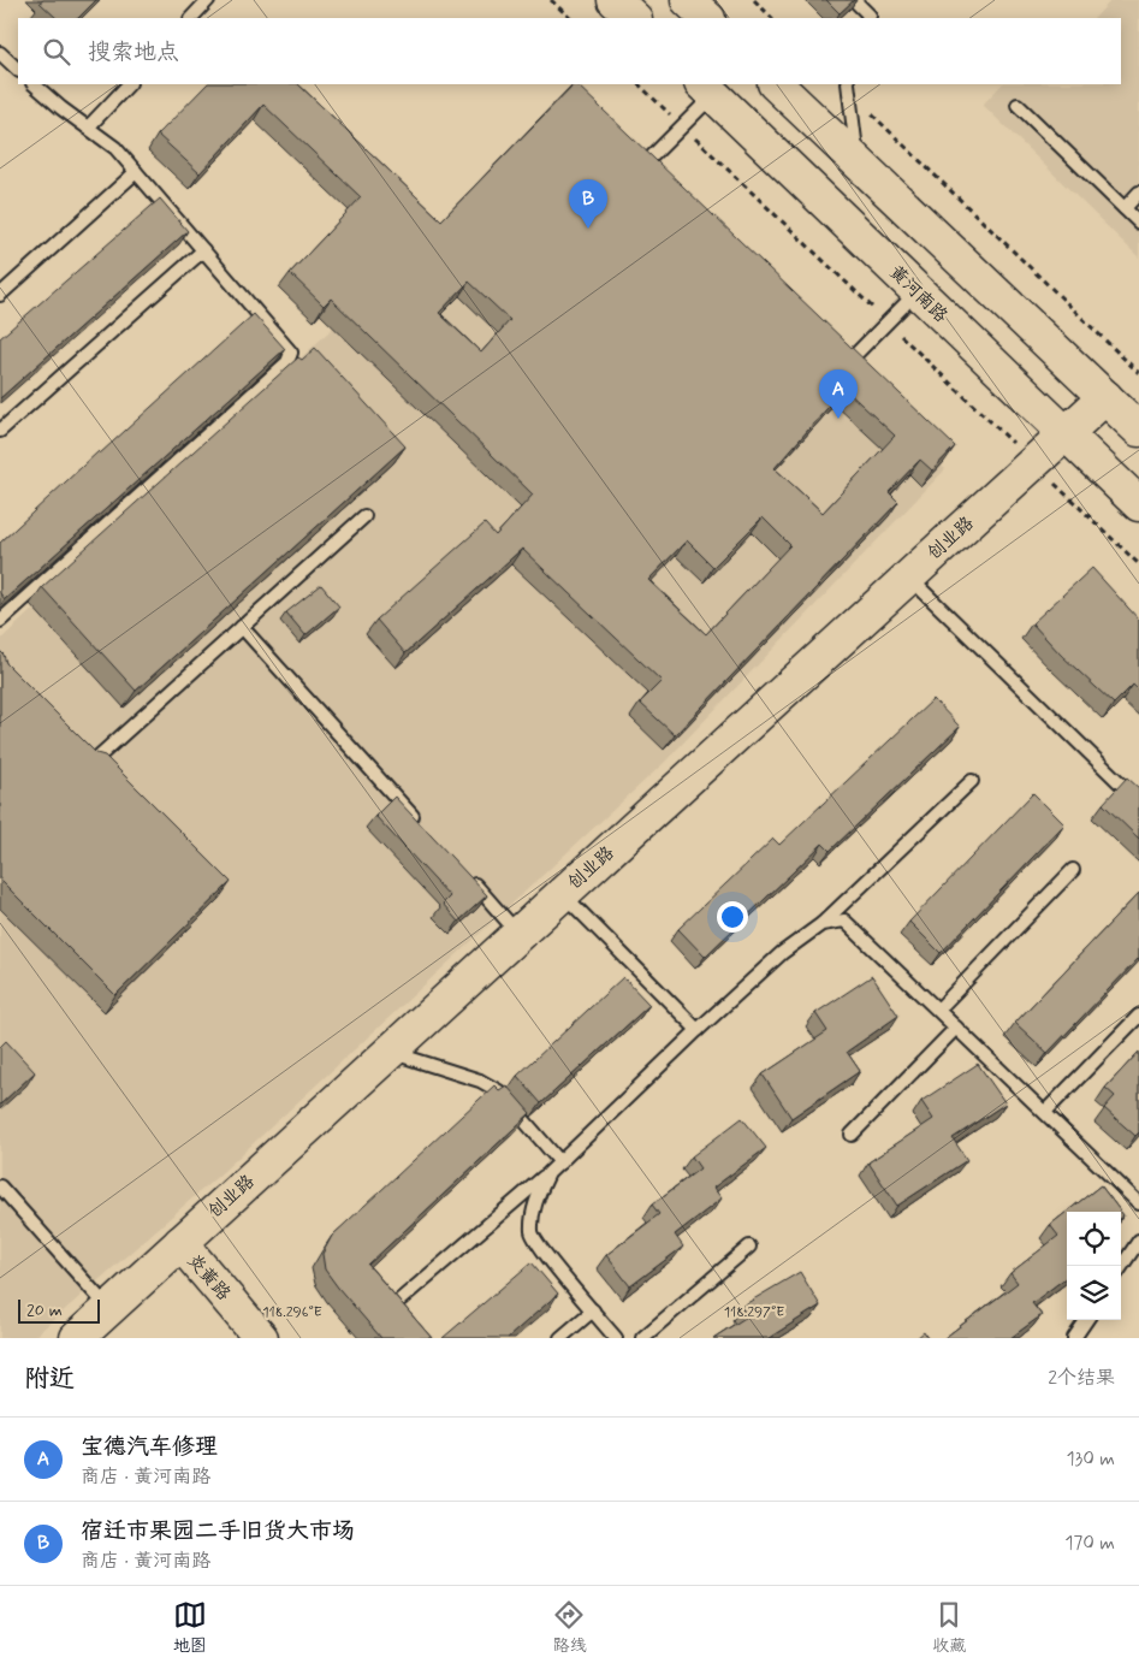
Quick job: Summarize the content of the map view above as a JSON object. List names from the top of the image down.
{
  "streets": {
    "street": ["黄河南路", "创业路", "炎黄路"]
  },
  "crossings": [
    ["黄河南路", "创业路"],
    ["创业路", "炎黄路"]
  ],
  "scale_bar": "20 m",
  "page": {
    "search": "搜索地点",
    "pins": ["B", "A"],
    "scale": "20 m",
    "heading": ["附近", "2个结果"],
    "list": [
      {
        "mark": "A",
        "name": "宝德汽车修理",
        "note": "商店 · 黄河南路",
        "value": "130 m"
      },
      {
        "mark": "B",
        "name": "宿迁市果园二手旧货大市场",
        "note": "商店 · 黄河南路",
        "value": "170 m"
      }
    ],
    "nav": ["地图", "路线", "收藏"]
  },
  "coordinates": ["118.296°E", "118.297°E"]
}
